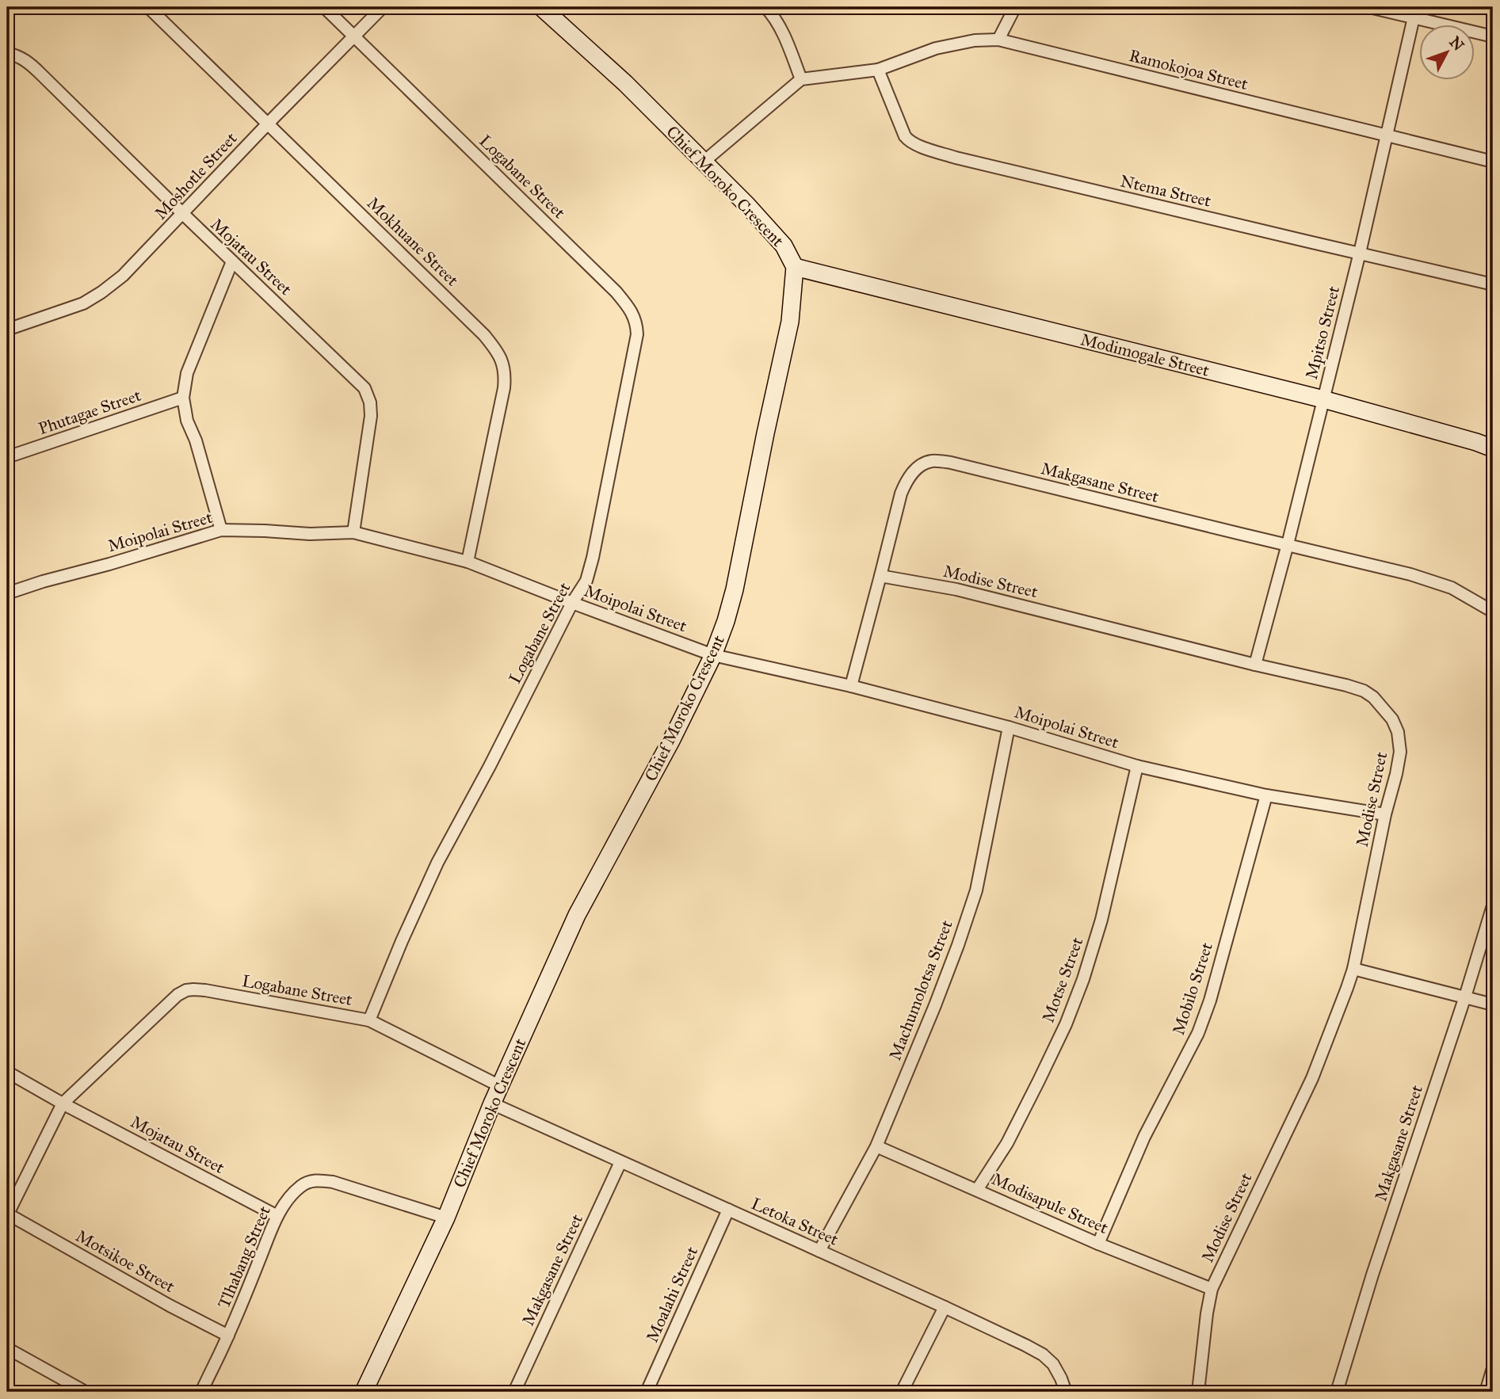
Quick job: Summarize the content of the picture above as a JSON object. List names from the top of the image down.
{
  "streets": {
    "street": [
      "Ramokojoa Street",
      "Moshotle Street",
      "Logabane Street",
      "Chief Moroko Crescent",
      "Ntema Street",
      "Mokhuane Street",
      "Mojatau Street",
      "Mpitso Street",
      "Modimogale Street",
      "Phutagae Street",
      "Makgasane Street",
      "Moipolai Street",
      "Modise Street",
      "Motse Street",
      "Mobilo Street",
      "Machumolotsa Street",
      "Modisapule Street",
      "Letoka Street",
      "Tlhabang Street",
      "Motsikoe Street",
      "Moalahi Street"
    ]
  },
  "crossings": [
    ["Ramokojoa Street", "Ntema Street"],
    ["Ramokojoa Street", "Mpitso Street"],
    ["Moshotle Street", "Logabane Street"],
    ["Moshotle Street", "Mokhuane Street"],
    ["Moshotle Street", "Mojatau Street"],
    ["Logabane Street", "Mojatau Street"],
    ["Logabane Street", "Moipolai Street"],
    ["Chief Moroko Crescent", "Modimogale Street"],
    ["Chief Moroko Crescent", "Moipolai Street"],
    ["Chief Moroko Crescent", "Letoka Street"],
    ["Chief Moroko Crescent", "Tlhabang Street"],
    ["Ntema Street", "Mpitso Street"],
    ["Mokhuane Street", "Moipolai Street"],
    ["Mojatau Street", "Moipolai Street"],
    ["Mojatau Street", "Tlhabang Street"],
    ["Mpitso Street", "Modimogale Street"],
    ["Mpitso Street", "Makgasane Street"],
    ["Mpitso Street", "Modise Street"],
    ["Makgasane Street", "Moipolai Street"],
    ["Makgasane Street", "Modise Street"],
    ["Makgasane Street", "Letoka Street"],
    ["Moipolai Street", "Modise Street"],
    ["Moipolai Street", "Motse Street"],
    ["Moipolai Street", "Mobilo Street"],
    ["Moipolai Street", "Machumolotsa Street"],
    ["Modise Street", "Modisapule Street"],
    ["Motse Street", "Modisapule Street"],
    ["Mobilo Street", "Modisapule Street"],
    ["Machumolotsa Street", "Modisapule Street"],
    ["Machumolotsa Street", "Letoka Street"],
    ["Letoka Street", "Moalahi Street"],
    ["Tlhabang Street", "Motsikoe Street"]
  ],
  "north": "top right"
}
